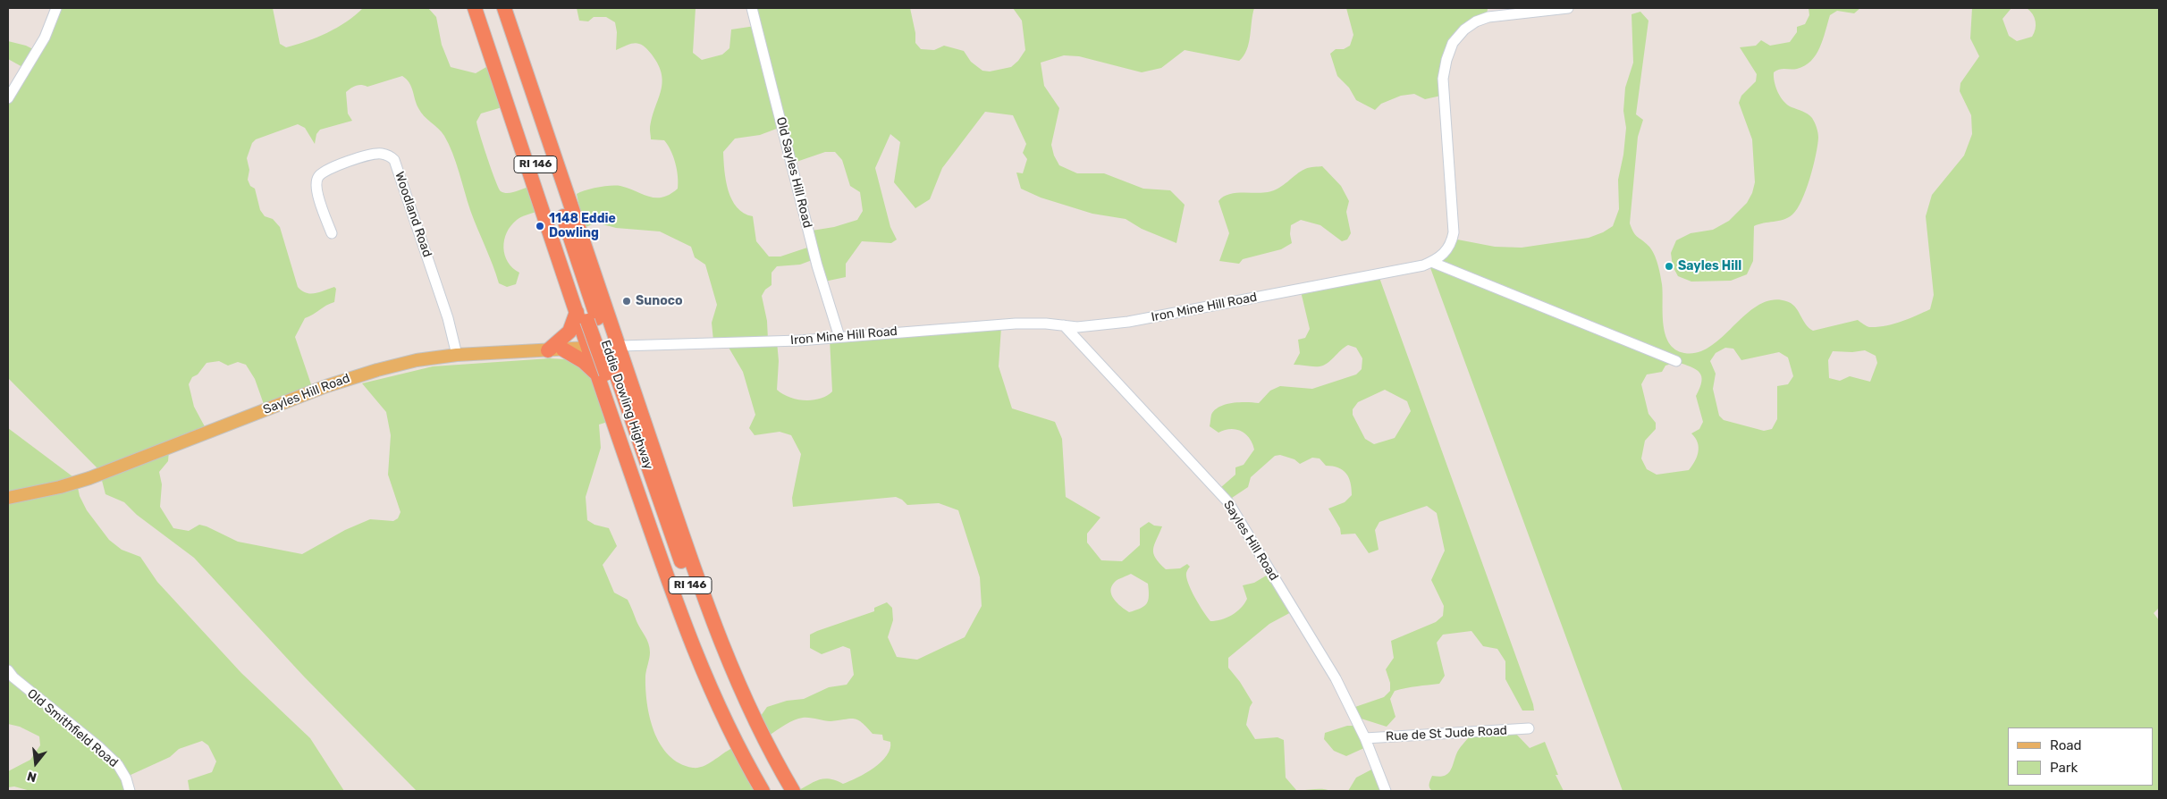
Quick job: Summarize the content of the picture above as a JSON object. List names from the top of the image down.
{
  "streets": {
    "highway": ["RI 146", "Eddie Dowling Highway"],
    "main road": ["Sayles Hill Road"],
    "street": [
      "Old Sayles Hill Road",
      "Woodland Road",
      "Iron Mine Hill Road",
      "Old Smithfield Road",
      "Rue de St Jude Road"
    ]
  },
  "crossings": [
    ["Old Sayles Hill Road", "Iron Mine Hill Road"],
    ["Woodland Road", "Sayles Hill Road"],
    ["Iron Mine Hill Road", "Sayles Hill Road"],
    ["Sayles Hill Road", "Rue de St Jude Road"]
  ],
  "places": ["1148 Eddie Dowling", "Sayles Hill", "Sunoco"],
  "legend": ["Road", "Park"],
  "north": "bottom"
}
